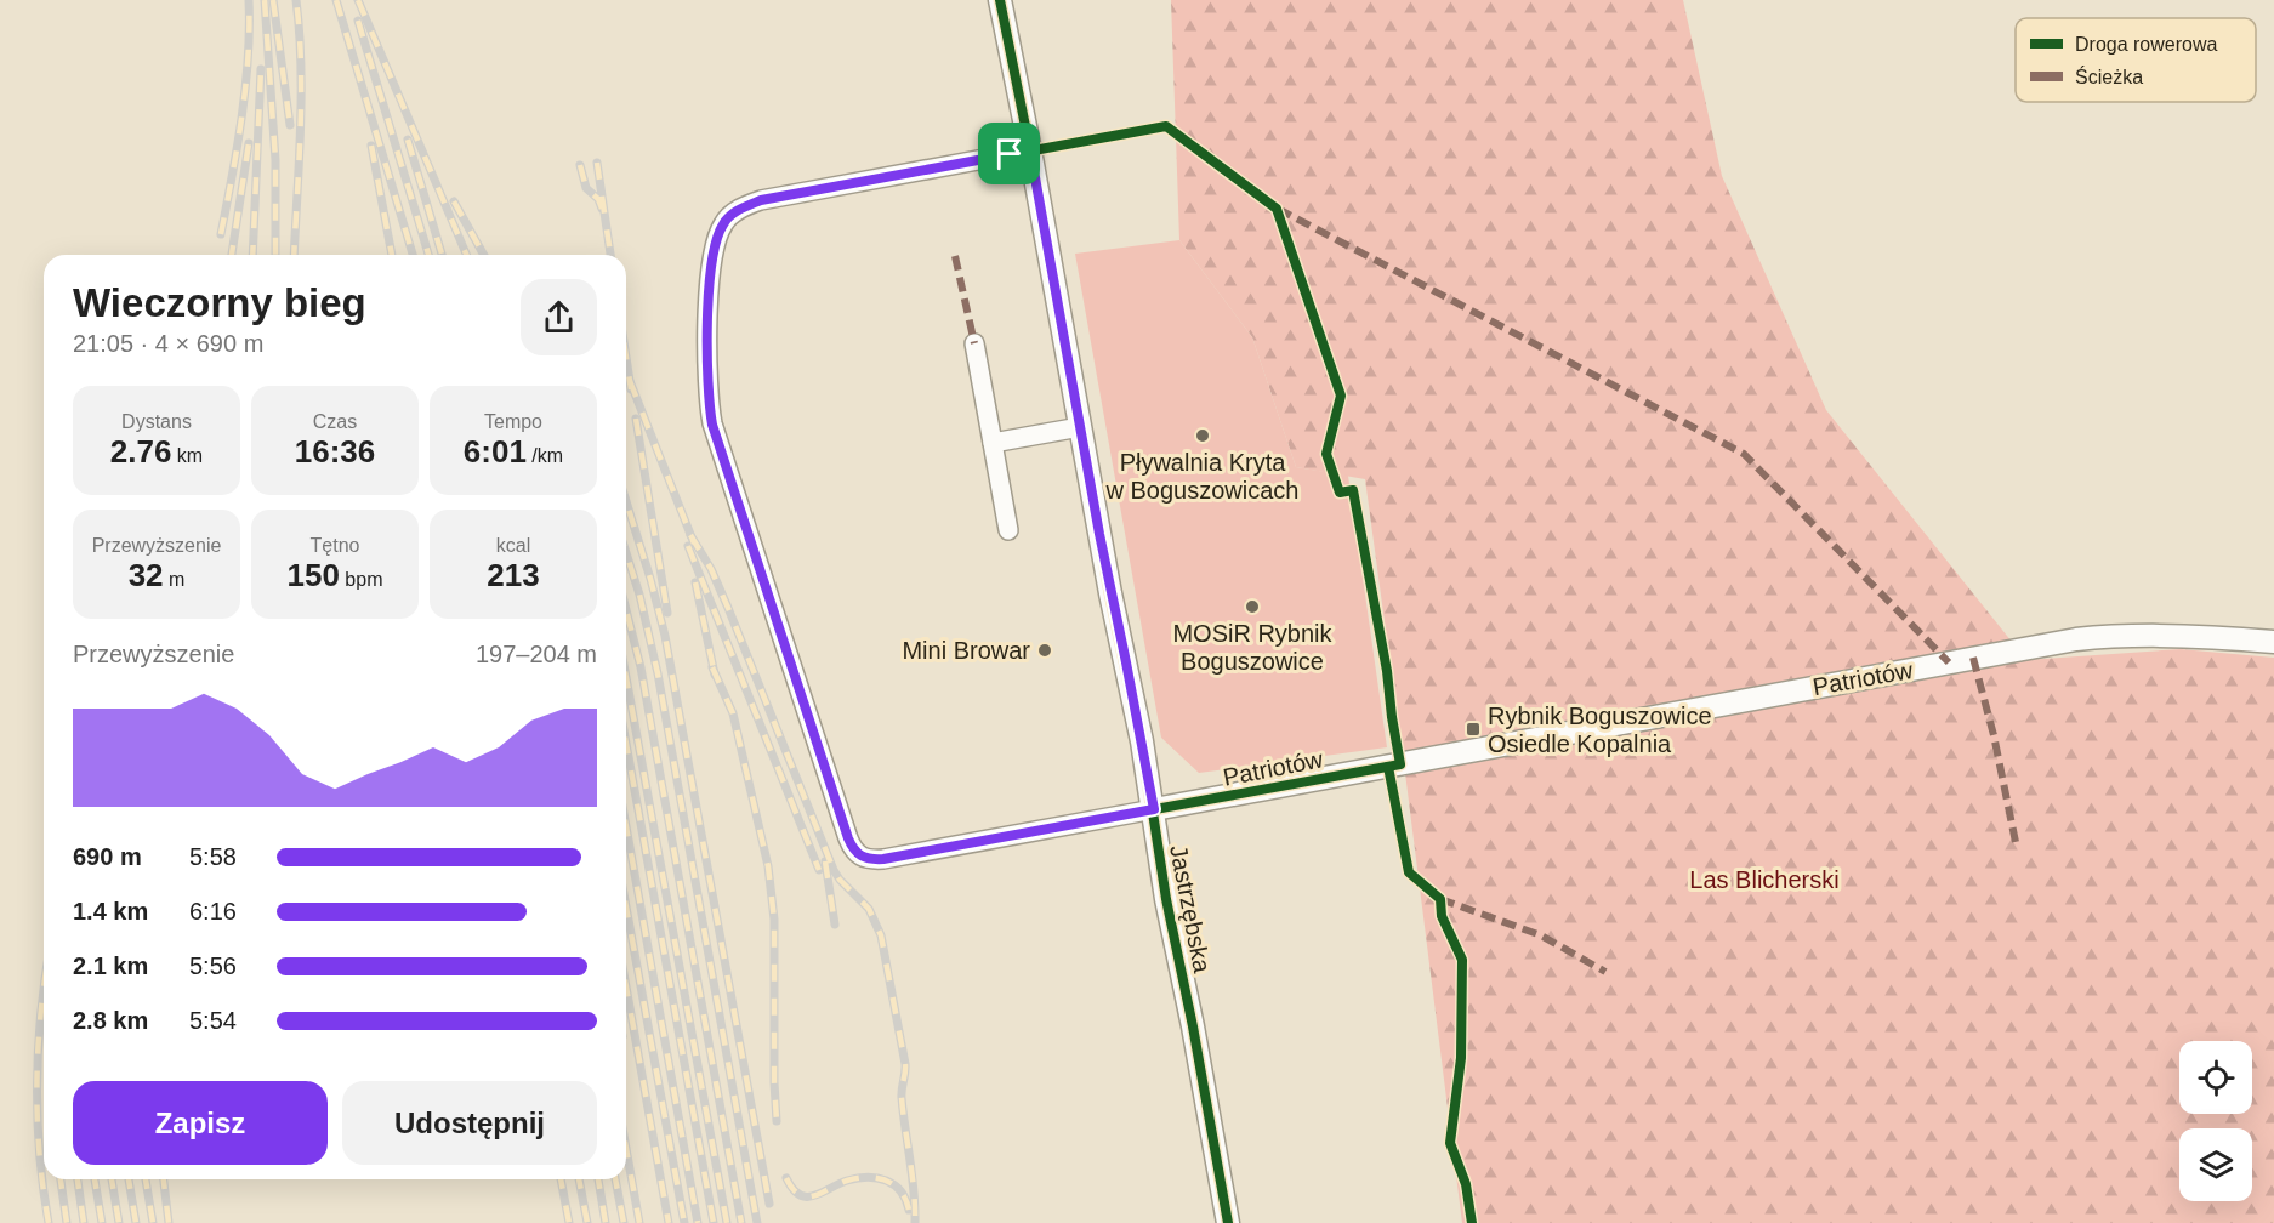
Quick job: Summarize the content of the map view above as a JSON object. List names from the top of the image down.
{
  "streets": {
    "street": ["Patriotów", "Jastrzębska"]
  },
  "crossings": [
    ["Patriotów", "Jastrzębska"]
  ],
  "parks": ["Las Blicherski"],
  "places": {
    "other": ["Pływalnia Kryta w Boguszowicach", "MOSiR Rybnik Boguszowice", "Mini Browar"],
    "transit": ["Rybnik Boguszowice Osiedle Kopalnia"]
  },
  "legend": ["Droga rowerowa", "Ścieżka"],
  "page": {
    "heading": ["Wieczorny bieg", "21:05 · 4 × 690 m"],
    "stats": [
      ["Dystans", "2.76 km"],
      ["Czas", "16:36"],
      ["Tempo", "6:01 /km"],
      ["Przewyższenie", "32 m"],
      ["Tętno", "150 bpm"],
      ["kcal", "213"]
    ],
    "chart": ["Przewyższenie", "197–204 m"],
    "list": [
      {
        "name": "690 m",
        "note": "5:58"
      },
      {
        "name": "1.4 km",
        "note": "6:16"
      },
      {
        "name": "2.1 km",
        "note": "5:56"
      },
      {
        "name": "2.8 km",
        "note": "5:54"
      }
    ],
    "buttons": ["Zapisz", "Udostępnij"]
  }
}
